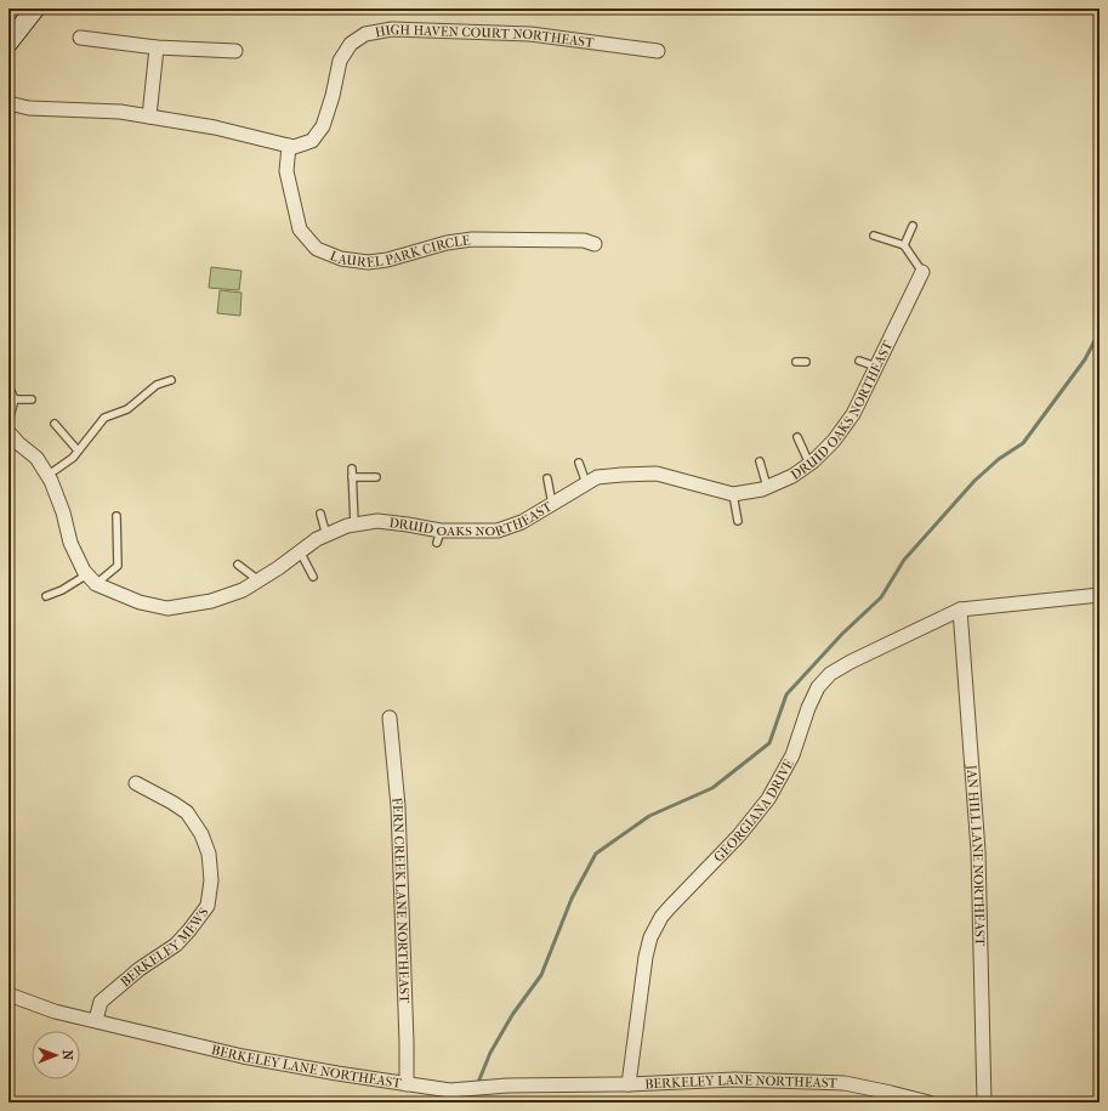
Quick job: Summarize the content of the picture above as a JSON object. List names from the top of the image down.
{
  "streets": {
    "street": [
      "HIGH HAVEN COURT NORTHEAST",
      "LAUREL PARK CIRCLE",
      "DRUID OAKS NORTHEAST",
      "GEORGIANA DRIVE",
      "JAN HILL LANE NORTHEAST",
      "FERN CREEK LANE NORTHEAST",
      "BERKELEY MEWS",
      "BERKELEY LANE NORTHEAST"
    ]
  },
  "crossings": [
    ["HIGH HAVEN COURT NORTHEAST", "LAUREL PARK CIRCLE"],
    ["GEORGIANA DRIVE", "JAN HILL LANE NORTHEAST"],
    ["GEORGIANA DRIVE", "BERKELEY LANE NORTHEAST"],
    ["FERN CREEK LANE NORTHEAST", "BERKELEY LANE NORTHEAST"],
    ["BERKELEY MEWS", "BERKELEY LANE NORTHEAST"]
  ],
  "north": "right"
}
